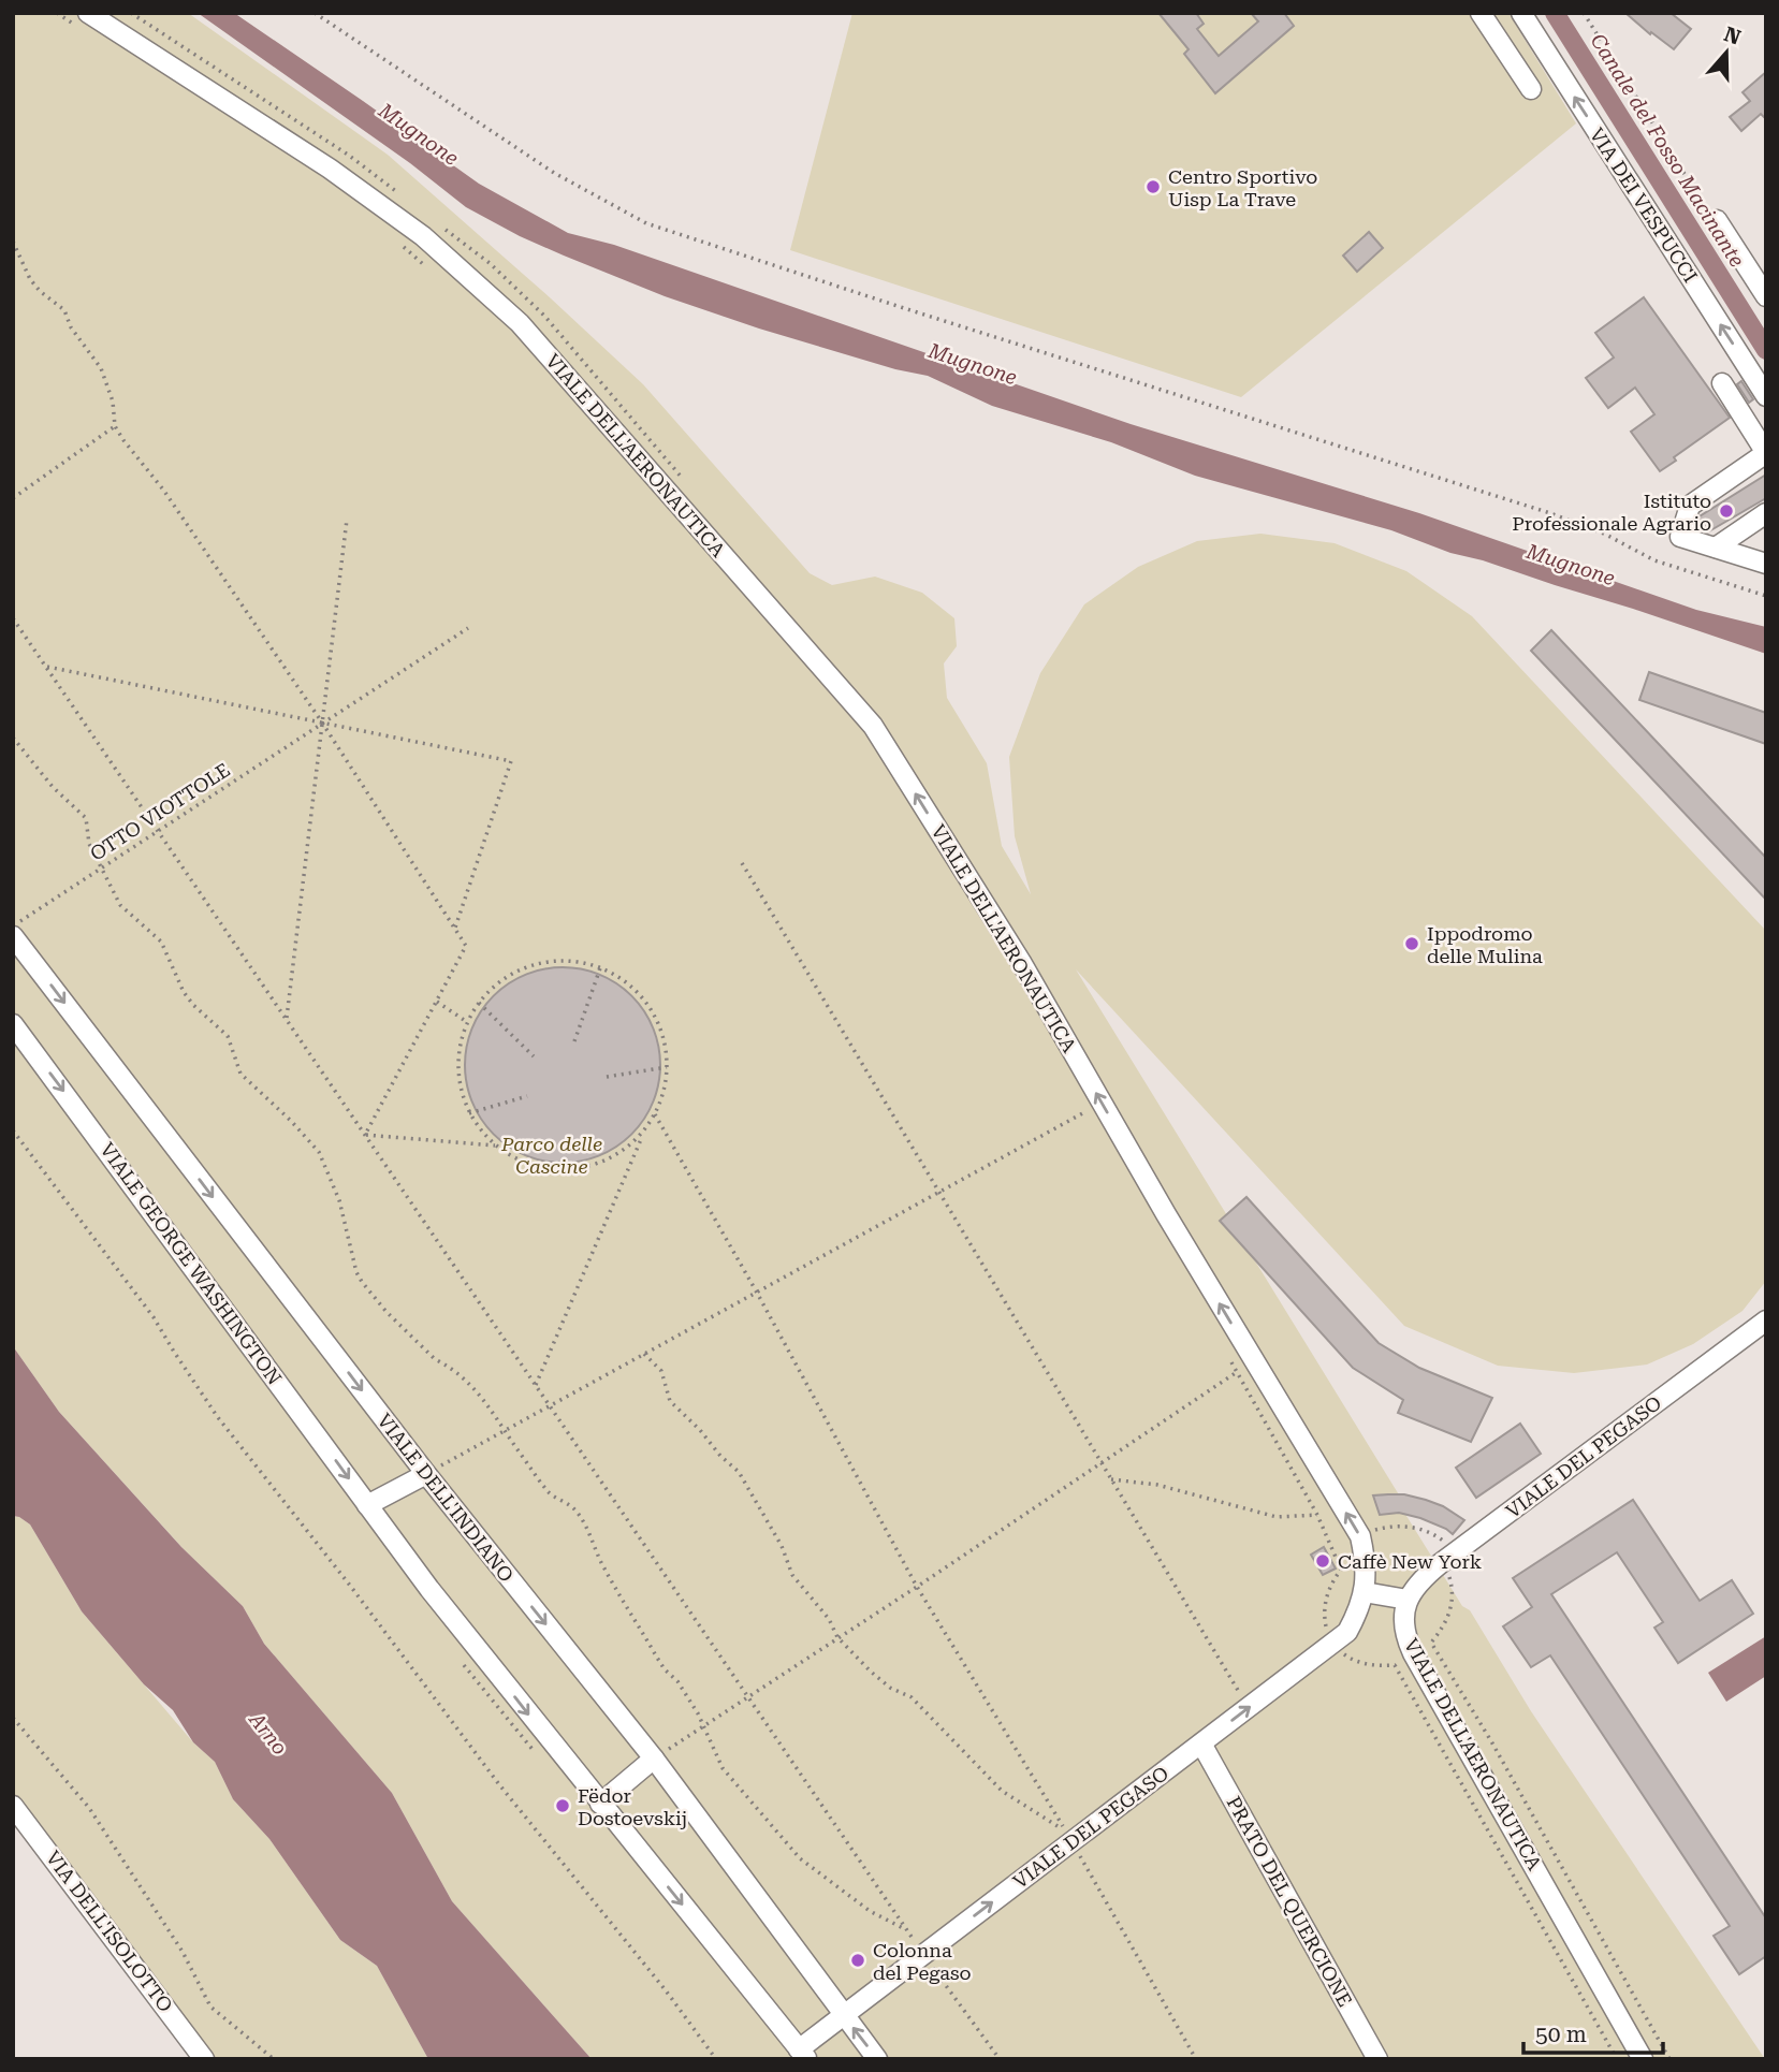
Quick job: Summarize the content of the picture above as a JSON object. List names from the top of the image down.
{
  "streets": {
    "street": [
      "VIA DEI VESPUCCI",
      "VIALE DELL'AERONAUTICA",
      "VIALE GEORGE WASHINGTON",
      "VIALE DEL PEGASO",
      "VIALE DELL'INDIANO",
      "PRATO DEL QUERCIONE",
      "VIA DELL'ISOLOTTO"
    ],
    "path": ["OTTO VIOTTOLE"]
  },
  "crossings": [
    ["VIALE DELL'AERONAUTICA", "VIALE DEL PEGASO"],
    ["VIALE GEORGE WASHINGTON", "VIALE DEL PEGASO"],
    ["VIALE DEL PEGASO", "VIALE DELL'INDIANO"],
    ["VIALE DEL PEGASO", "PRATO DEL QUERCIONE"]
  ],
  "one_way": ["VIALE DELL'AERONAUTICA", "VIALE GEORGE WASHINGTON", "VIALE DELL'INDIANO"],
  "water": ["Mugnone", "Canale del Fosso Macinante", "Arno"],
  "parks": ["Parco delle Cascine"],
  "places": [
    "Centro Sportivo Uisp La Trave",
    "Istituto Professionale Agrario",
    "Ippodromo delle Mulina",
    "Caffè New York",
    "Fëdor Dostoevskij",
    "Colonna del Pegaso"
  ],
  "scale_bar": "50 m",
  "north": "top"
}
